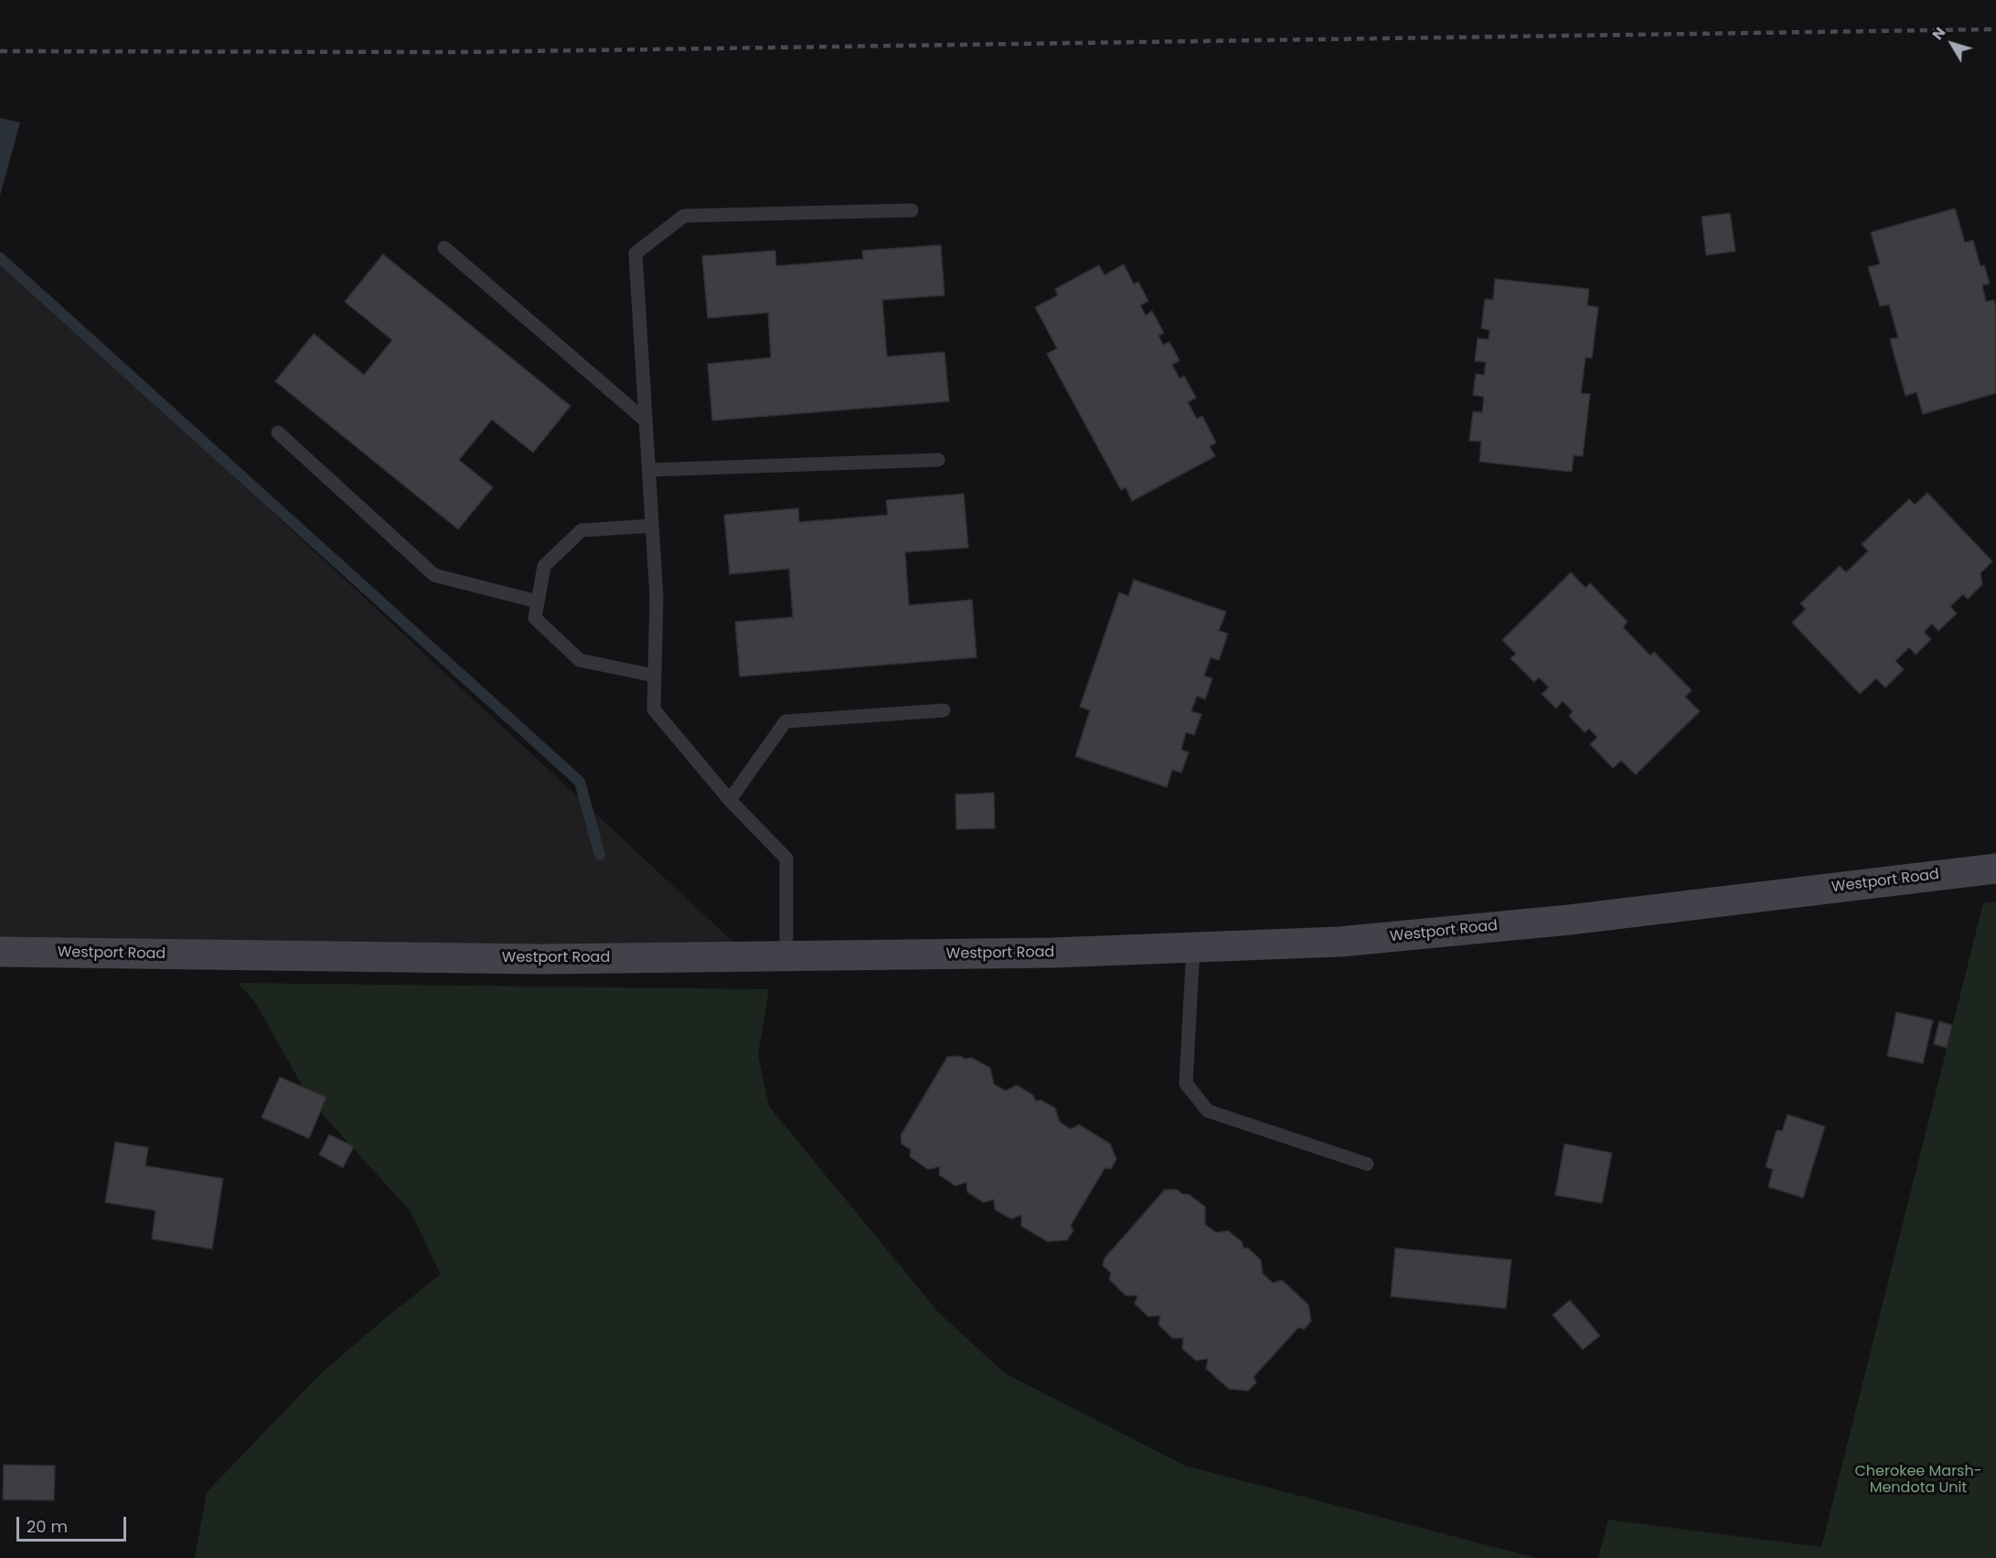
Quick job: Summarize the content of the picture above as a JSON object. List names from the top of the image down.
{
  "streets": {
    "street": ["Westport Road"]
  },
  "parks": ["Cherokee Marsh- Mendota Unit"],
  "scale_bar": "20 m",
  "north": "top left"
}
